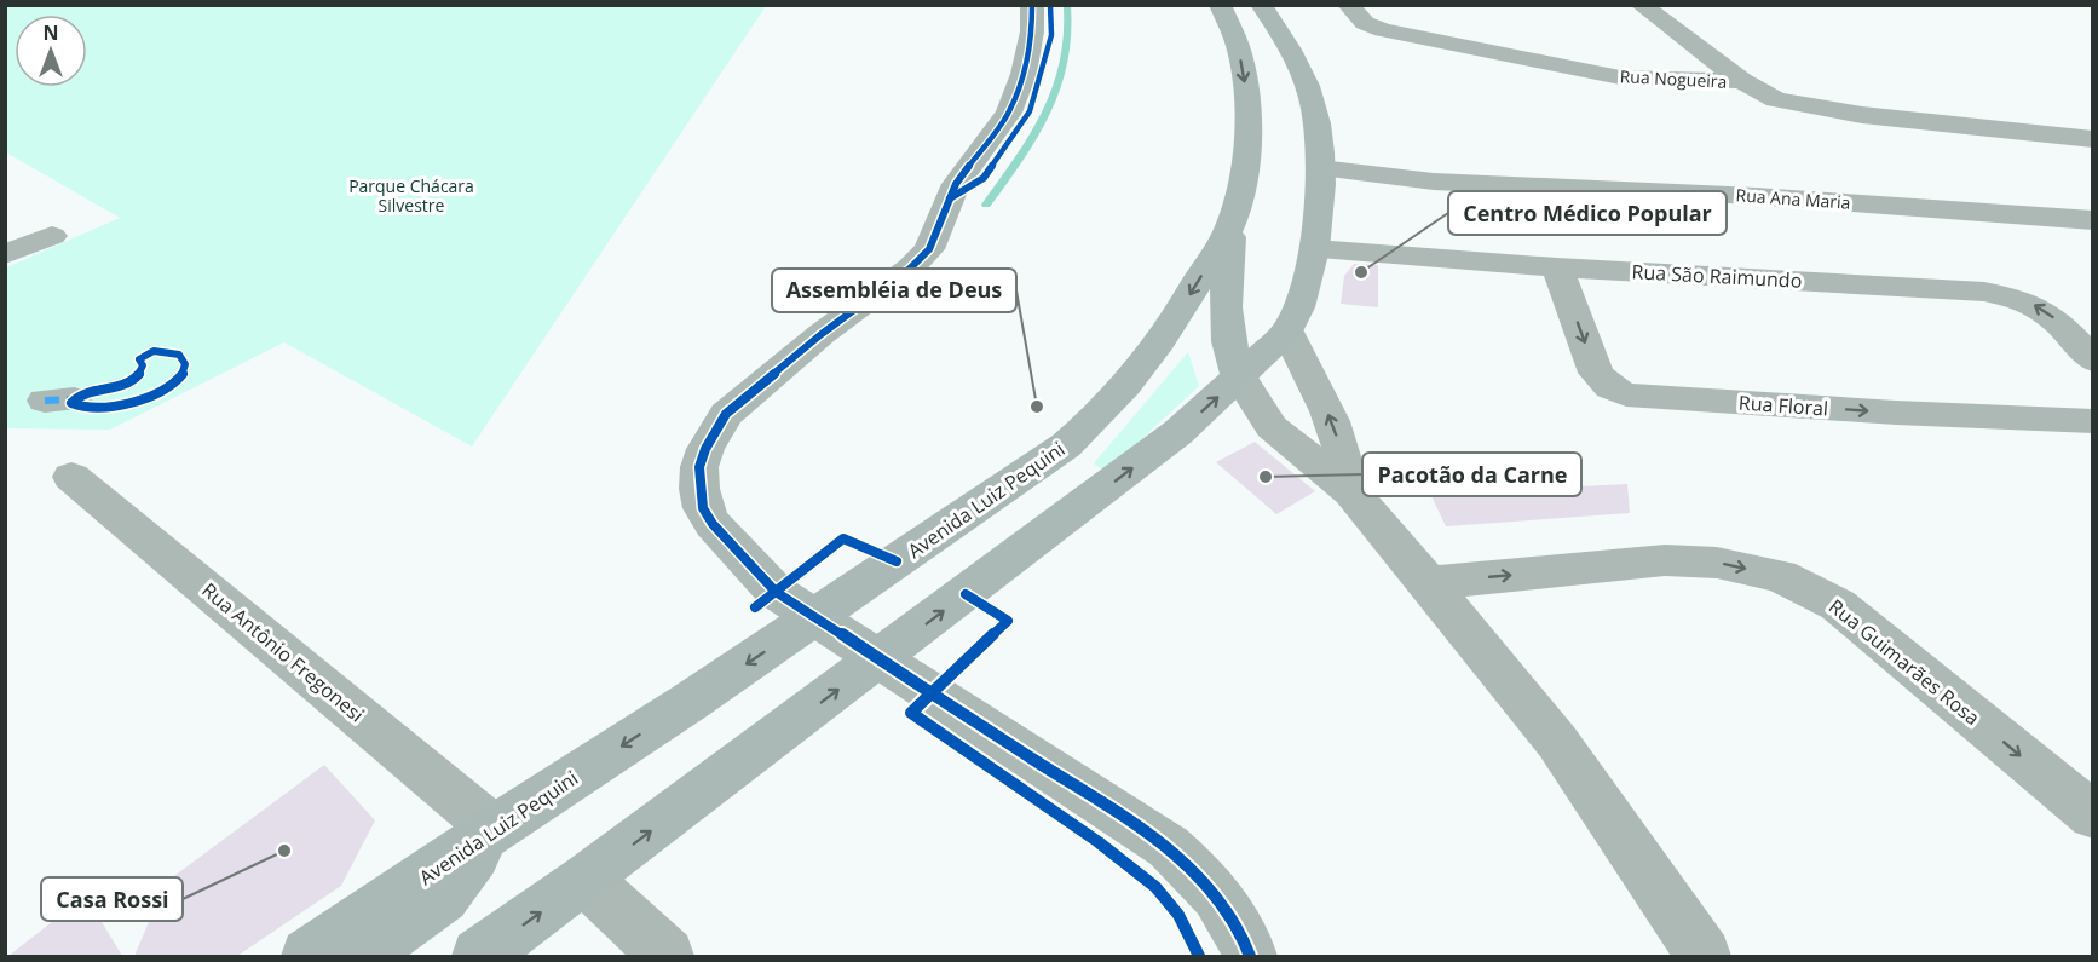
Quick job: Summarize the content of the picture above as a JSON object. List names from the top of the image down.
{
  "streets": {
    "main road": ["Avenida Luiz Pequini"],
    "street": [
      "Rua Nogueira",
      "Rua Ana Maria",
      "Rua São Raimundo",
      "Rua Floral",
      "Rua Antônio Fregonesi",
      "Rua Guimarães Rosa"
    ]
  },
  "crossings": [
    ["Rua São Raimundo", "Rua Floral"],
    ["Avenida Luiz Pequini", "Rua Antônio Fregonesi"]
  ],
  "one_way": ["Rua São Raimundo", "Rua Floral", "Rua Guimarães Rosa"],
  "parks": ["Parque Chácara Silvestre"],
  "places": [
    "Centro Médico Popular",
    "Assembléia de Deus",
    "Pacotão da Carne",
    "Casa Rossi"
  ],
  "north": "top"
}
